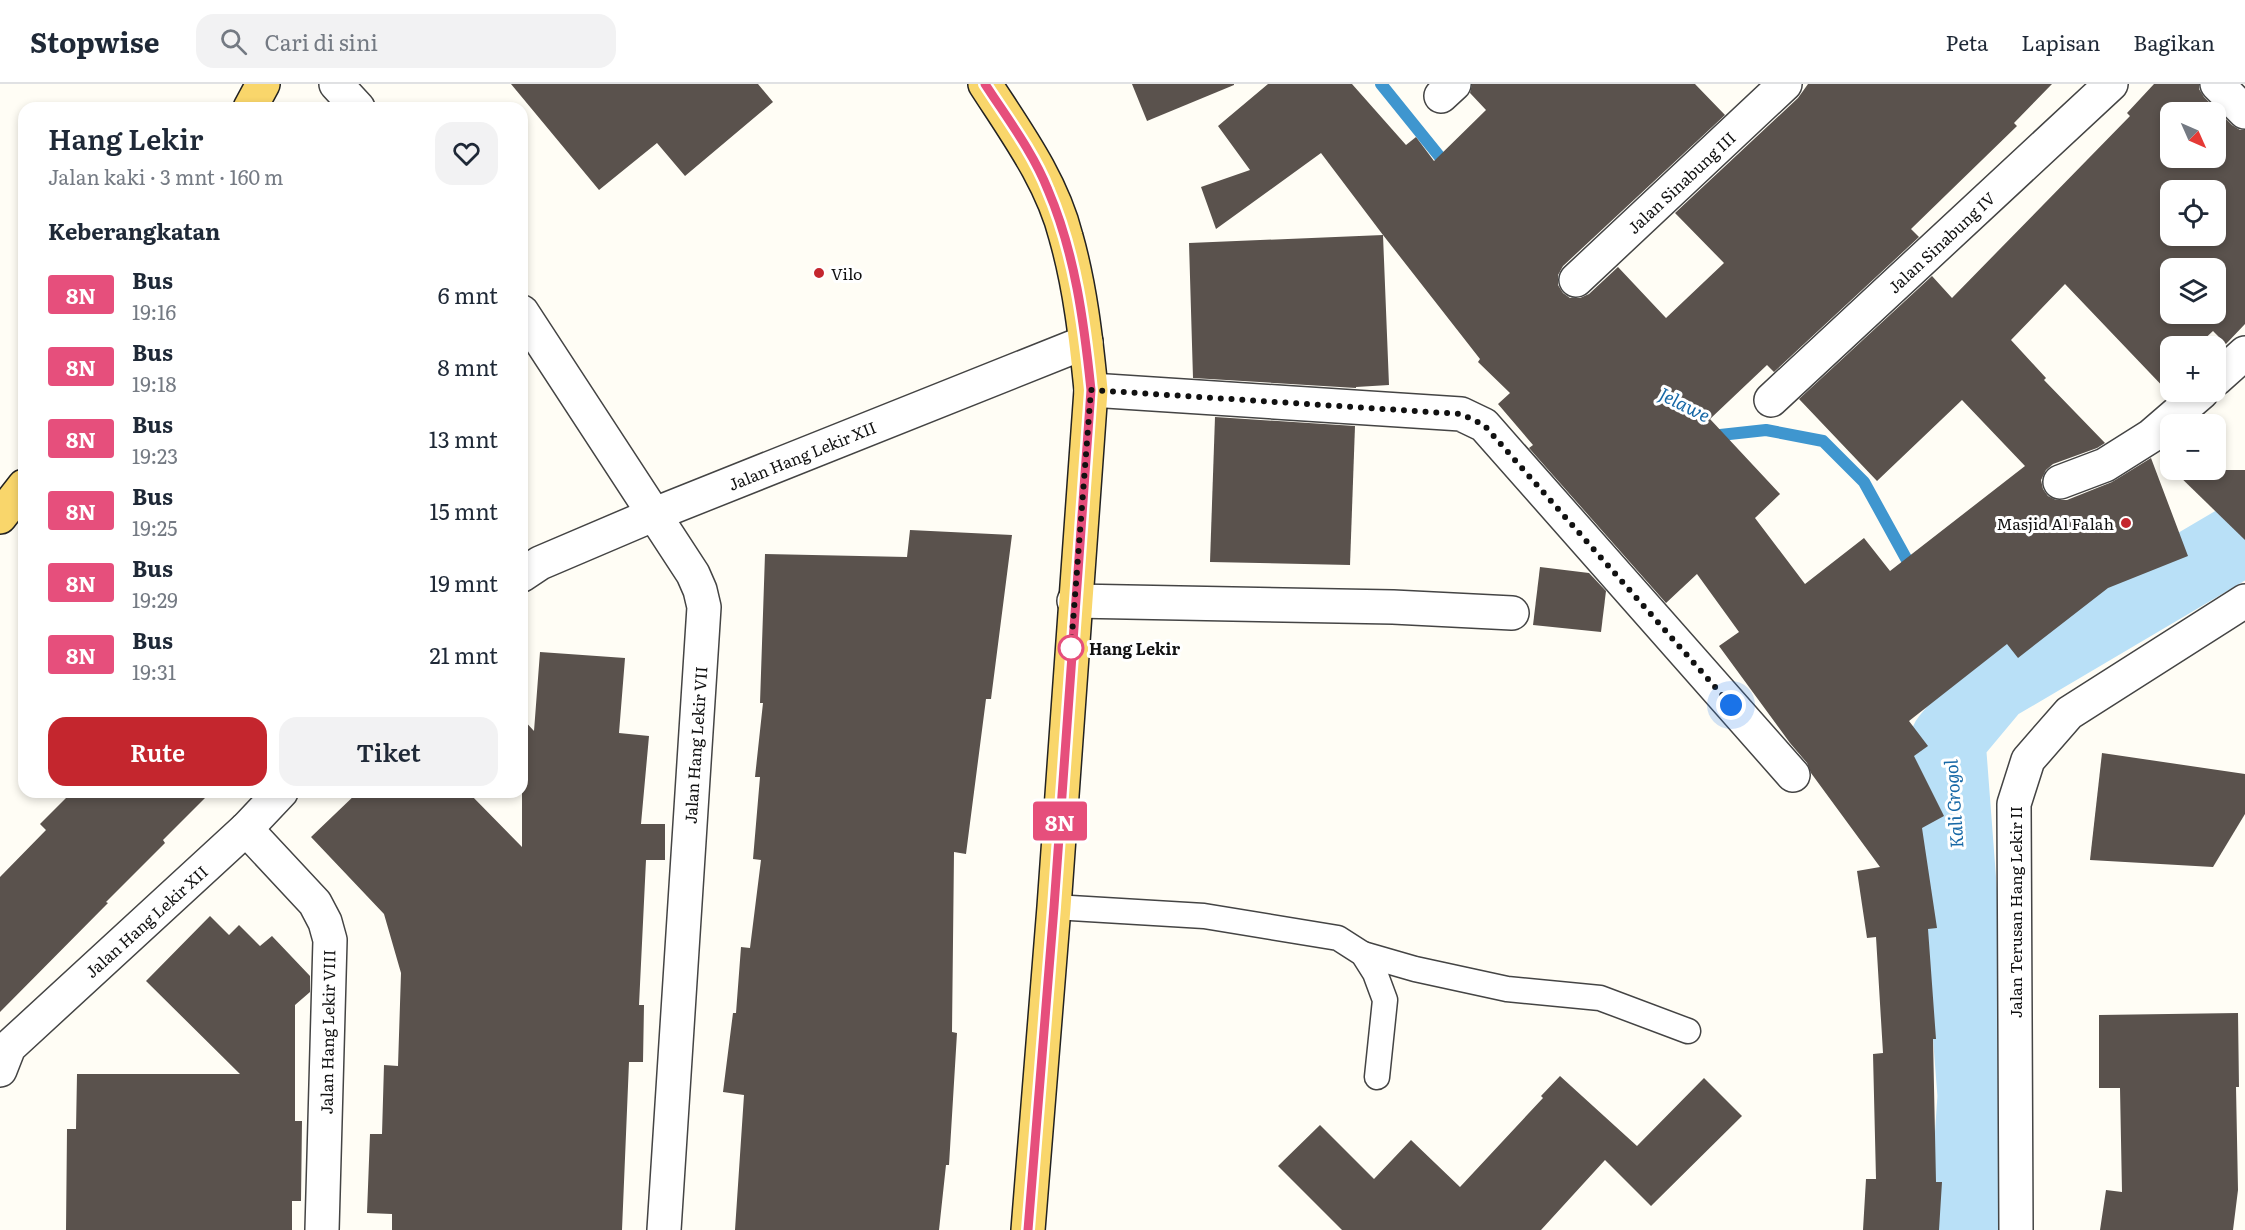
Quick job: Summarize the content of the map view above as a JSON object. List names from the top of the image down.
{
  "streets": {
    "street": [
      "Jalan Sinabung III",
      "Jalan Sinabung IV",
      "Jalan Hang Lekir XII",
      "Jalan Hang Lekir VII",
      "Jalan Terusan Hang Lekir II",
      "Jalan Hang Lekir VIII"
    ]
  },
  "crossings": [
    ["Jalan Hang Lekir XII", "Jalan Hang Lekir VII"],
    ["Jalan Hang Lekir XII", "Jalan Hang Lekir VIII"]
  ],
  "water": ["Jelawe", "Kali Grogol"],
  "places": ["Vilo", "Masjid Al Falah", "Hang Lekir"],
  "lines": ["bus line 8N"],
  "north": "bottom right",
  "page": {
    "header": "Stopwise",
    "search": "Cari di sini",
    "nav": ["Peta", "Lapisan", "Bagikan"],
    "on_map": "8N",
    "map_buttons": ["+", "−"],
    "heading": [
      ["Hang Lekir", "Jalan kaki · 3 mnt · 160 m"],
      "Keberangkatan"
    ],
    "list": [
      {
        "mark": "8N",
        "name": "Bus",
        "note": "19:16",
        "value": "6 mnt"
      },
      {
        "mark": "8N",
        "name": "Bus",
        "note": "19:18",
        "value": "8 mnt"
      },
      {
        "mark": "8N",
        "name": "Bus",
        "note": "19:23",
        "value": "13 mnt"
      },
      {
        "mark": "8N",
        "name": "Bus",
        "note": "19:25",
        "value": "15 mnt"
      },
      {
        "mark": "8N",
        "name": "Bus",
        "note": "19:29",
        "value": "19 mnt"
      },
      {
        "mark": "8N",
        "name": "Bus",
        "note": "19:31",
        "value": "21 mnt"
      }
    ],
    "buttons": ["Rute", "Tiket"]
  }
}
